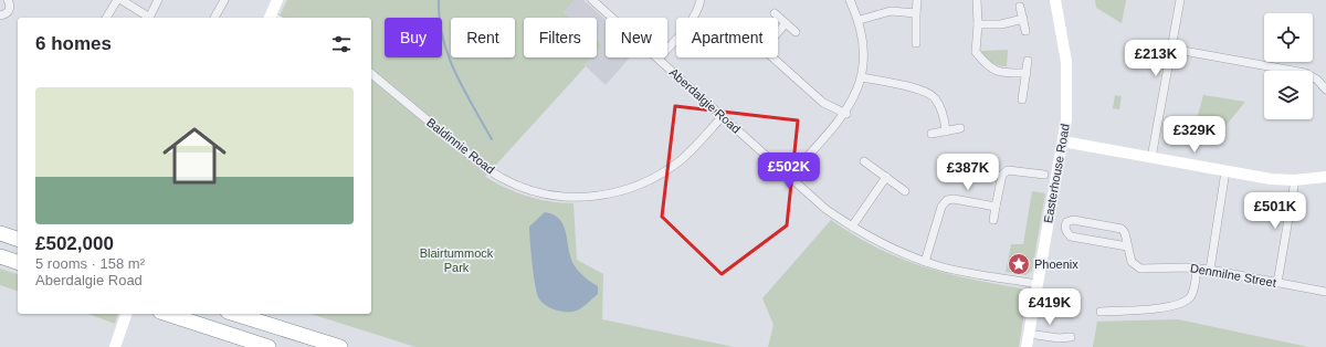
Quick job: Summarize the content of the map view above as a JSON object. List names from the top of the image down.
{
  "streets": {
    "street": [
      "Aberdalgie Road",
      "Baldinnie Road",
      "Easterhouse Road",
      "Denmilne Street"
    ]
  },
  "crossings": [
    ["Aberdalgie Road", "Baldinnie Road"],
    ["Aberdalgie Road", "Easterhouse Road"]
  ],
  "parks": ["Blairtummock Park"],
  "places": {
    "place": ["Phoenix"]
  },
  "page": {
    "chip": [
      "Buy",
      "Rent",
      "Filters",
      "New",
      "Apartment"
    ],
    "heading": "6 homes",
    "price": [
      "£213K",
      "£329K",
      "£502K",
      "£387K",
      "£501K",
      "£419K"
    ],
    "list": [
      {
        "name": "£502,000",
        "note": "5 rooms · 158 m² · Aberdalgie Road"
      }
    ]
  }
}
